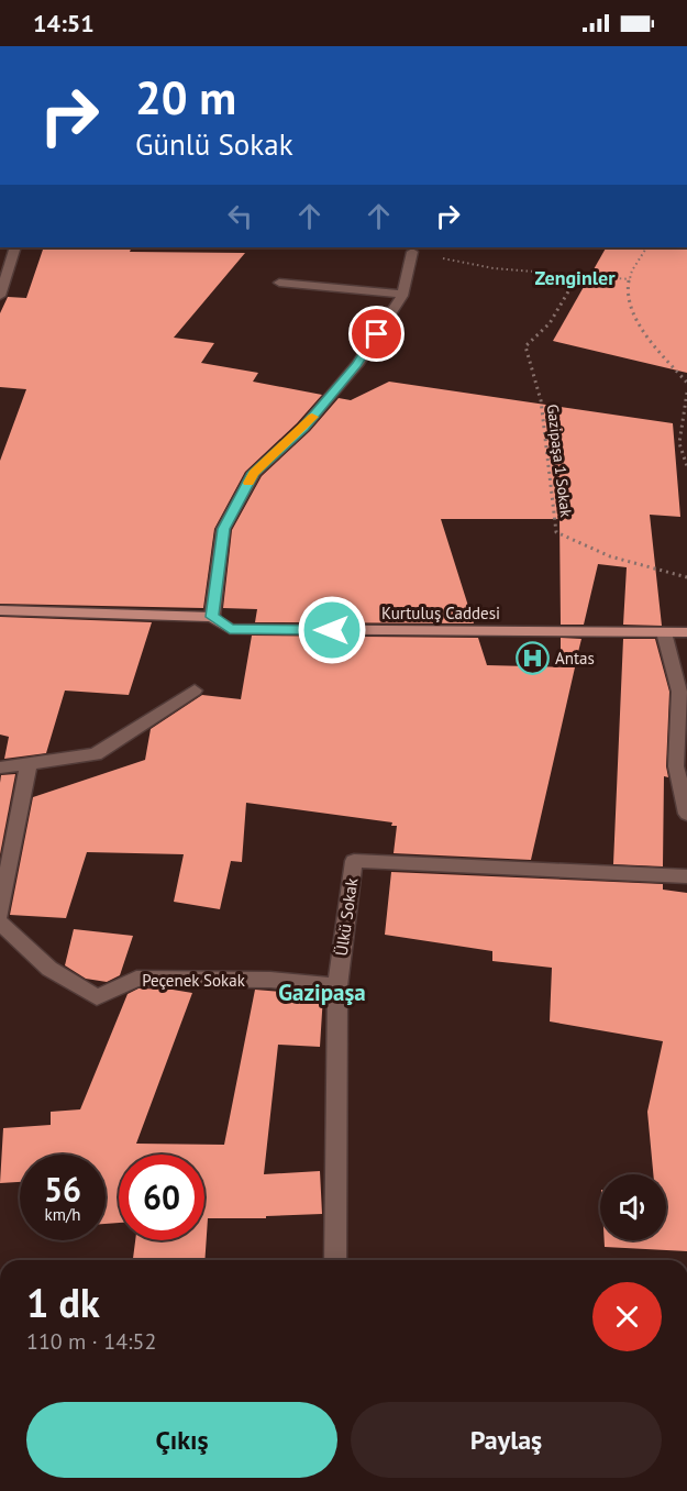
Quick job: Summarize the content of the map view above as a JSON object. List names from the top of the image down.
{
  "streets": {
    "main road": ["Kurtuluş Caddesi"],
    "street": ["Ülkü Sokak", "Peçenek Sokak"],
    "path": ["Gazipaşa 1 Sokak"]
  },
  "crossings": [
    ["Ülkü Sokak", "Peçenek Sokak"]
  ],
  "districts": ["Zenginler", "Gazipaşa"],
  "places": {
    "hospital": ["Antas"]
  },
  "page": {
    "status": "14:51",
    "turn": ["20 m", "Günlü Sokak"],
    "speed": "56 km/h",
    "limit": "60",
    "heading": ["1 dk", "110 m · 14:52"],
    "buttons": ["Çıkış", "Paylaş"]
  }
}
